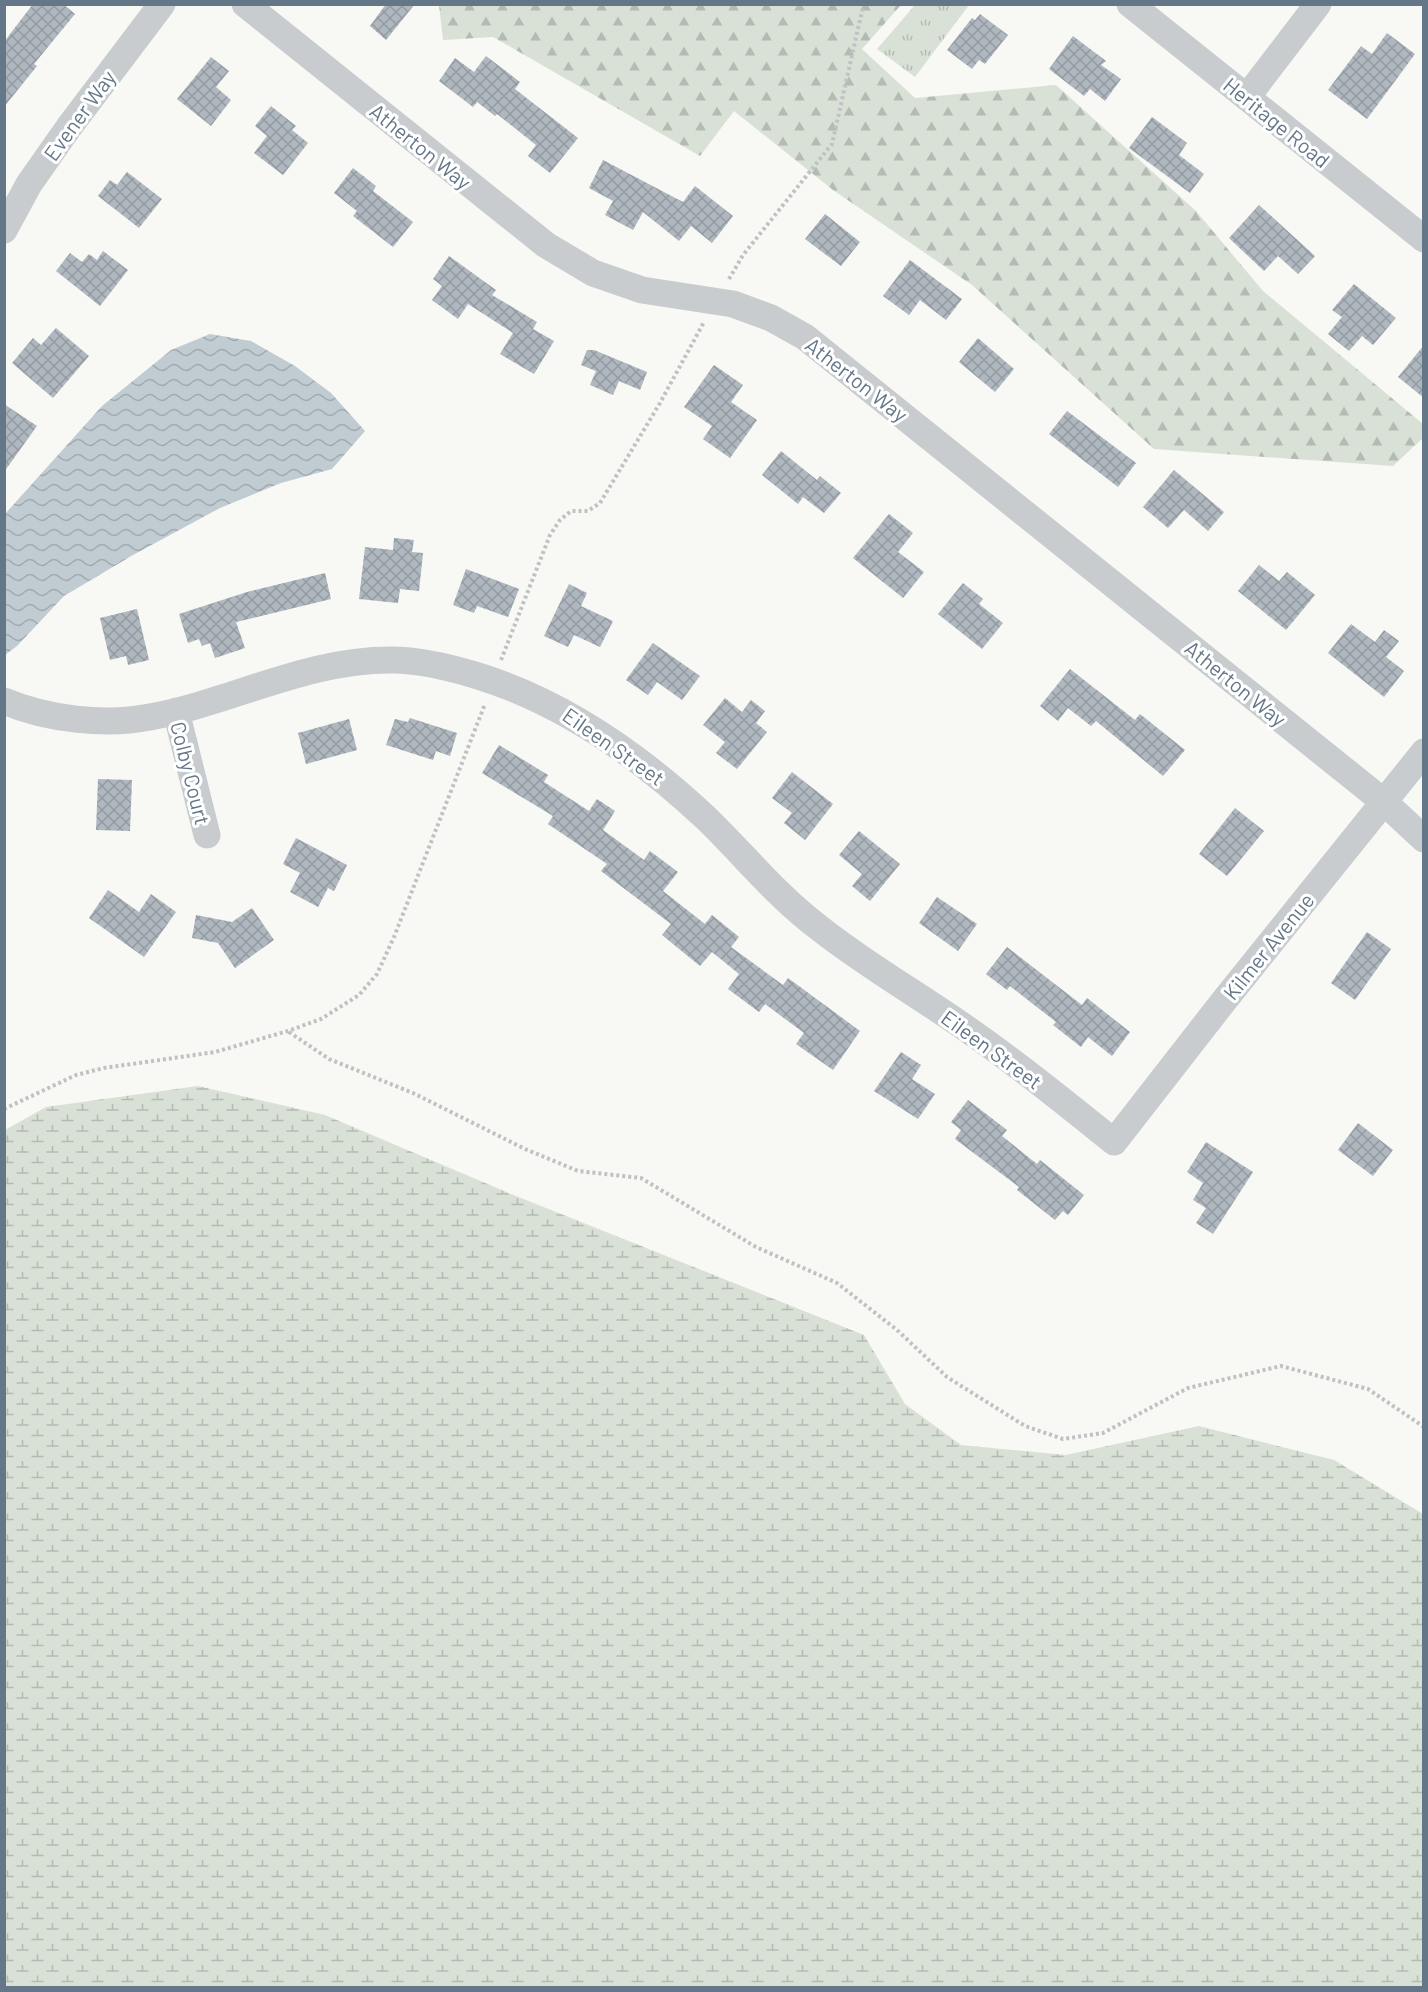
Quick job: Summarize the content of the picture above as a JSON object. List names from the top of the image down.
{
  "streets": {
    "street": [
      "Evener Way",
      "Heritage Road",
      "Atherton Way",
      "Eileen Street",
      "Colby Court",
      "Kilmer Avenue"
    ]
  },
  "crossings": [
    ["Atherton Way", "Kilmer Avenue"],
    ["Eileen Street", "Colby Court"],
    ["Eileen Street", "Kilmer Avenue"]
  ]
}
